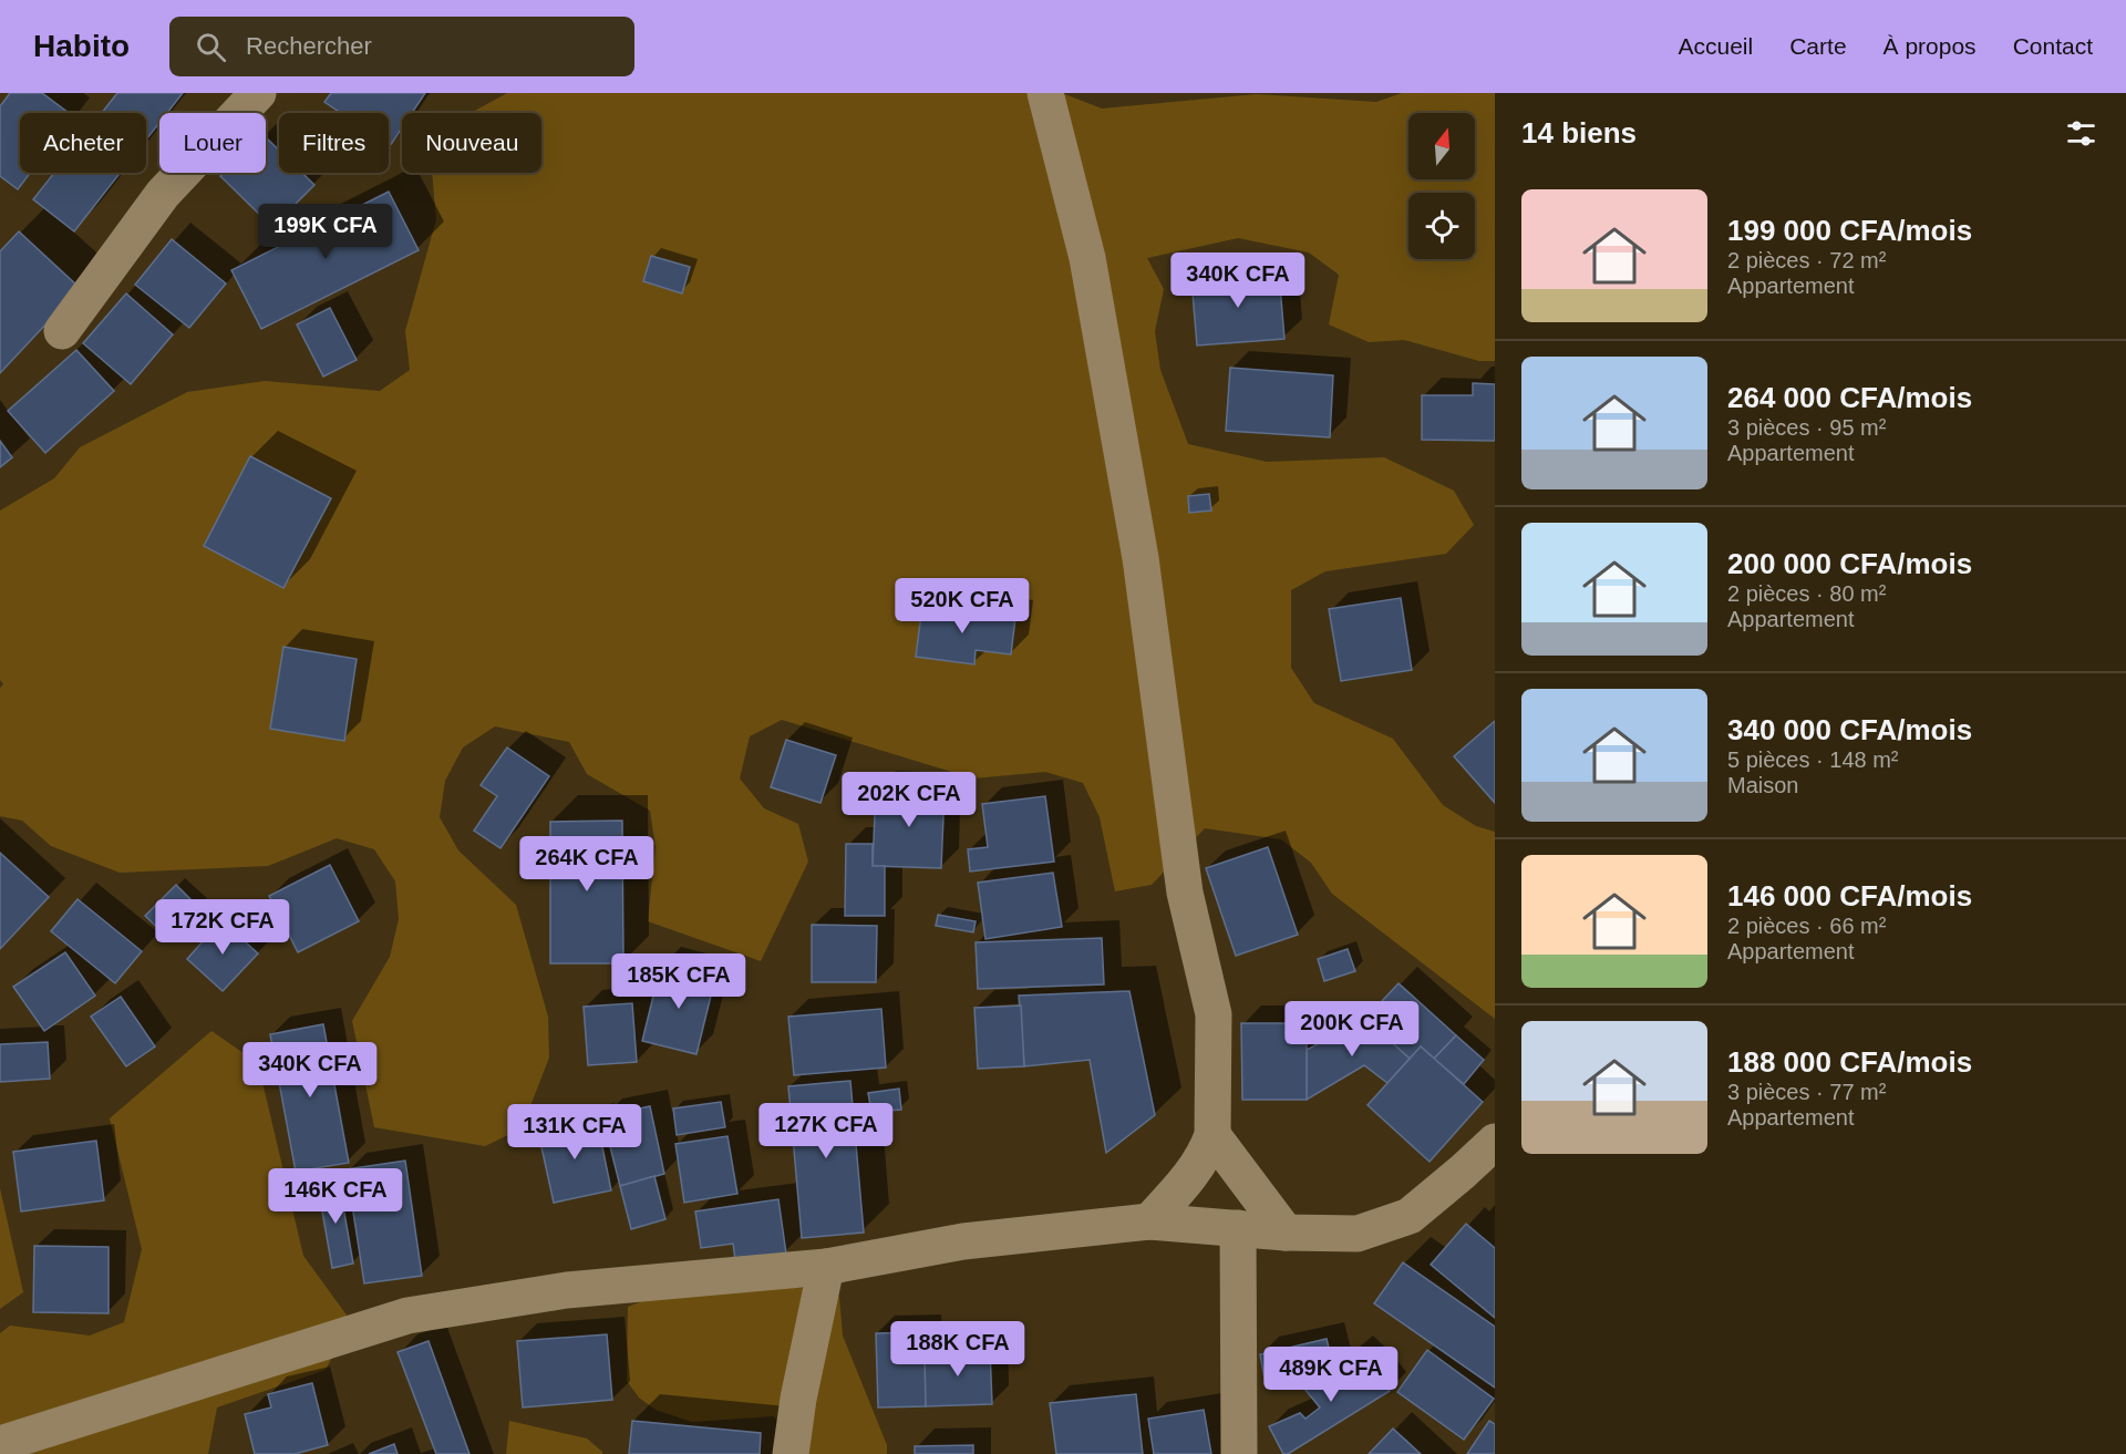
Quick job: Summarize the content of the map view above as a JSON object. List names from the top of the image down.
{
  "north": "top",
  "page": {
    "header": "Habito",
    "search": "Rechercher",
    "nav": [
      "Accueil",
      "Carte",
      "À propos",
      "Contact"
    ],
    "heading": "14 biens",
    "chip": [
      "Acheter",
      "Louer",
      "Filtres",
      "Nouveau"
    ],
    "list": [
      {
        "name": "199 000 CFA/mois",
        "note": "2 pièces · 72 m² · Appartement"
      },
      {
        "name": "264 000 CFA/mois",
        "note": "3 pièces · 95 m² · Appartement"
      },
      {
        "name": "200 000 CFA/mois",
        "note": "2 pièces · 80 m² · Appartement"
      },
      {
        "name": "340 000 CFA/mois",
        "note": "5 pièces · 148 m² · Maison"
      },
      {
        "name": "146 000 CFA/mois",
        "note": "2 pièces · 66 m² · Appartement"
      },
      {
        "name": "188 000 CFA/mois",
        "note": "3 pièces · 77 m² · Appartement"
      }
    ],
    "price": [
      "199K CFA",
      "340K CFA",
      "520K CFA",
      "202K CFA",
      "264K CFA",
      "172K CFA",
      "185K CFA",
      "200K CFA",
      "340K CFA",
      "127K CFA",
      "131K CFA",
      "146K CFA",
      "188K CFA",
      "489K CFA"
    ]
  }
}
